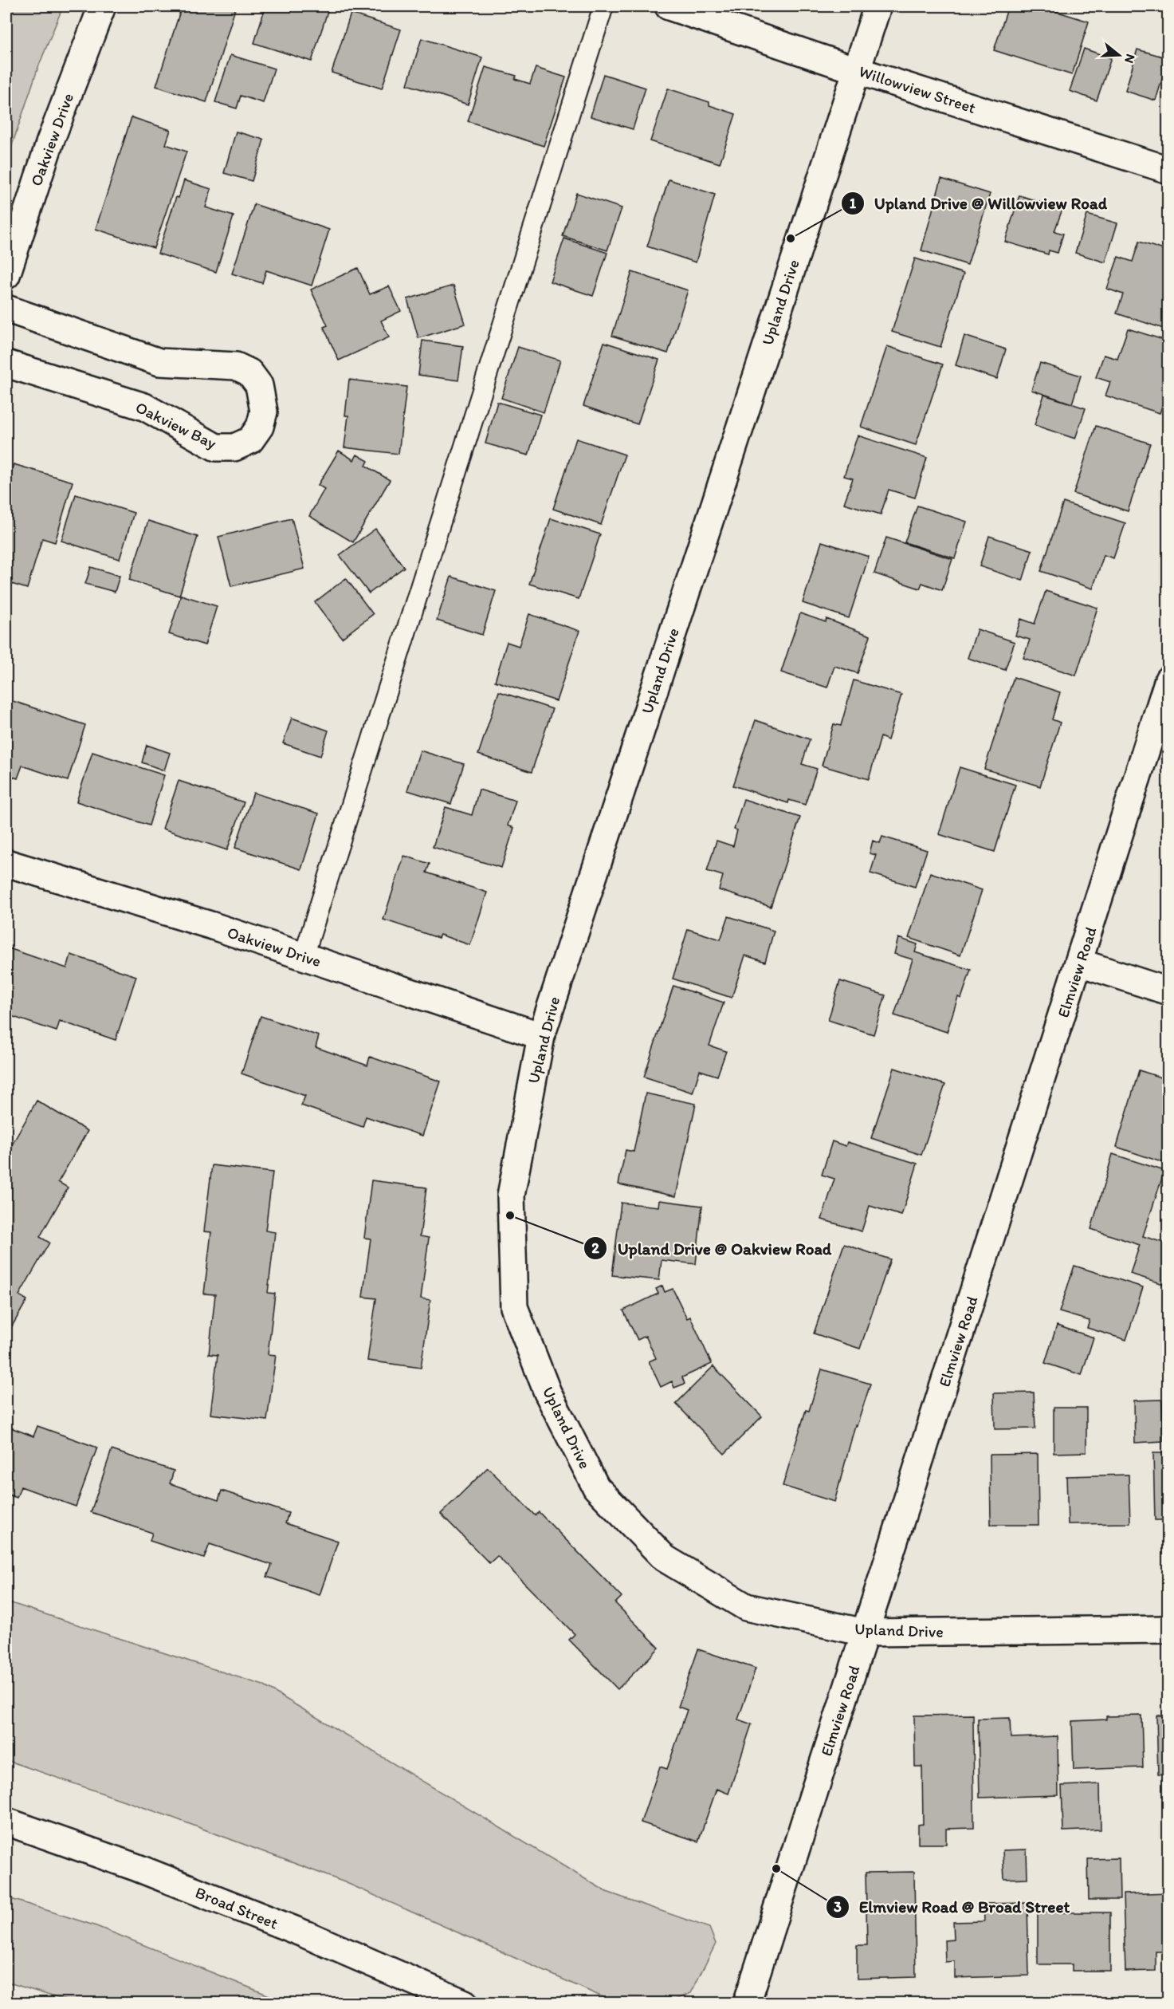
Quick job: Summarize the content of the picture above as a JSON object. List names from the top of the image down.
{
  "streets": {
    "street": [
      "Willowview Street",
      "Oakview Drive",
      "Upland Drive",
      "Oakview Bay",
      "Elmview Road",
      "Broad Street"
    ]
  },
  "crossings": [
    ["Willowview Street", "Upland Drive"],
    ["Oakview Drive", "Upland Drive"],
    ["Upland Drive", "Elmview Road"]
  ],
  "places": ["Upland Drive @ Willowview Road", "Upland Drive @ Oakview Road", "Elmview Road @ Broad Street"],
  "north": "right"
}
